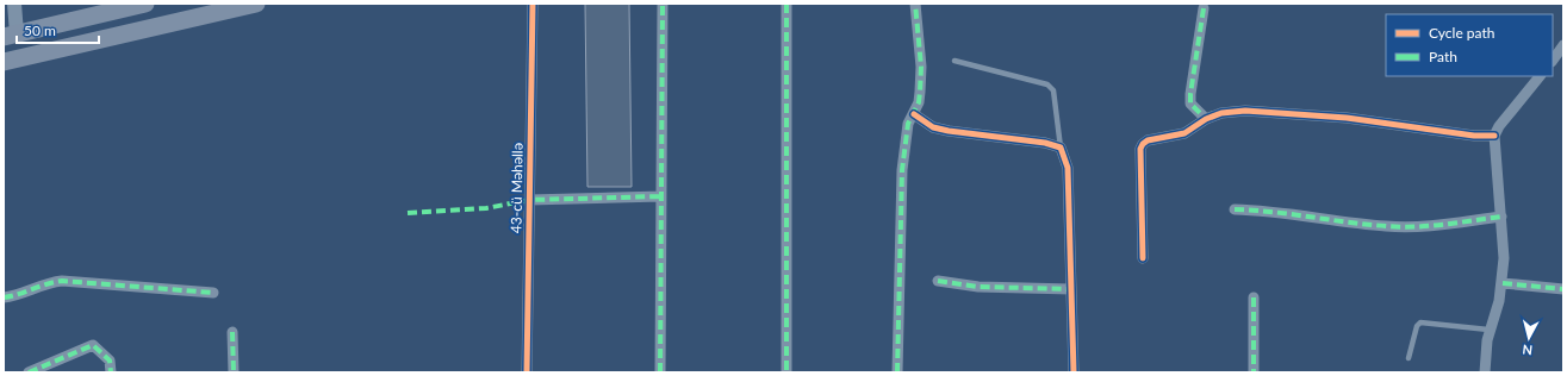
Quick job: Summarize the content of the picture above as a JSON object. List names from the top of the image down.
{
  "streets": {
    "street": ["43-cü Məhəllə"]
  },
  "legend": ["Cycle path", "Path"],
  "scale_bar": "50 m",
  "north": "bottom"
}
